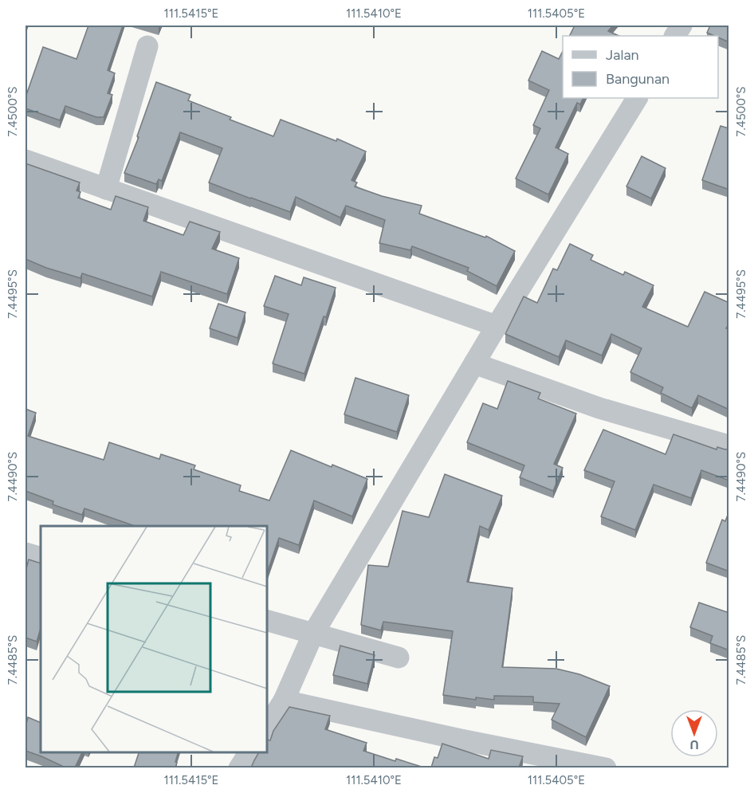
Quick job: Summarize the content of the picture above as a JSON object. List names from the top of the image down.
{
  "legend": ["Jalan", "Bangunan"],
  "north": "bottom",
  "coordinates": [
    "111.5415°E",
    "111.5410°E",
    "111.5405°E",
    "7.4500°S",
    "7.4495°S",
    "7.4490°S",
    "7.4485°S"
  ]
}
